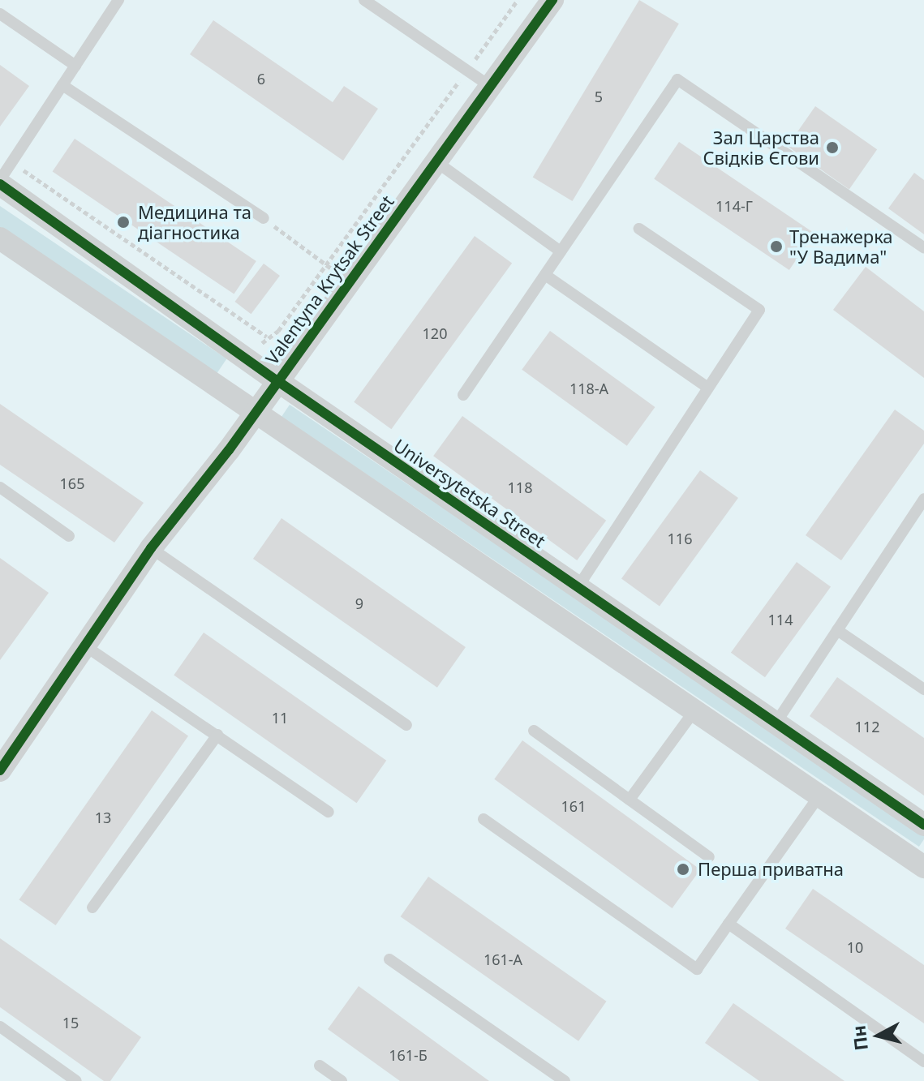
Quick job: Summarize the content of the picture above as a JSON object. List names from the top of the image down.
{
  "streets": {
    "street": ["Valentyna Krytsak Street", "Universytetska Street"]
  },
  "crossings": [
    ["Valentyna Krytsak Street", "Universytetska Street"]
  ],
  "places": [
    "Зал Царства Свідків Єгови",
    "Медицина та діагностика",
    "Тренажерка \"У Вадима\"",
    "Перша приватна"
  ],
  "house_numbers": [
    "6",
    "5",
    "114-Г",
    "120",
    "118-А",
    "165",
    "118",
    "116",
    "9",
    "114",
    "11",
    "112",
    "161",
    "13",
    "10",
    "161-А",
    "15",
    "161-Б"
  ],
  "north": "left"
}
